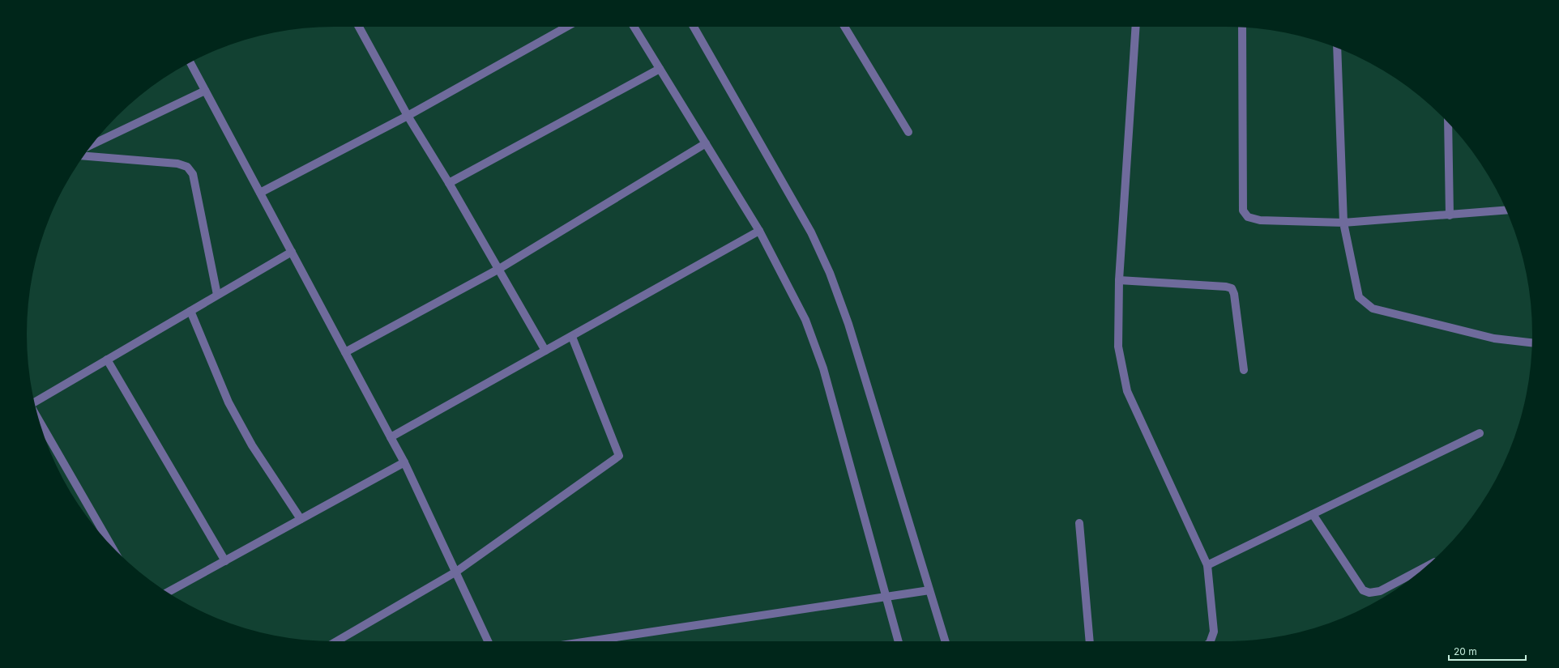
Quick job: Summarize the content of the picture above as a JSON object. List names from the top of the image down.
{
  "scale_bar": "20 m"
}
